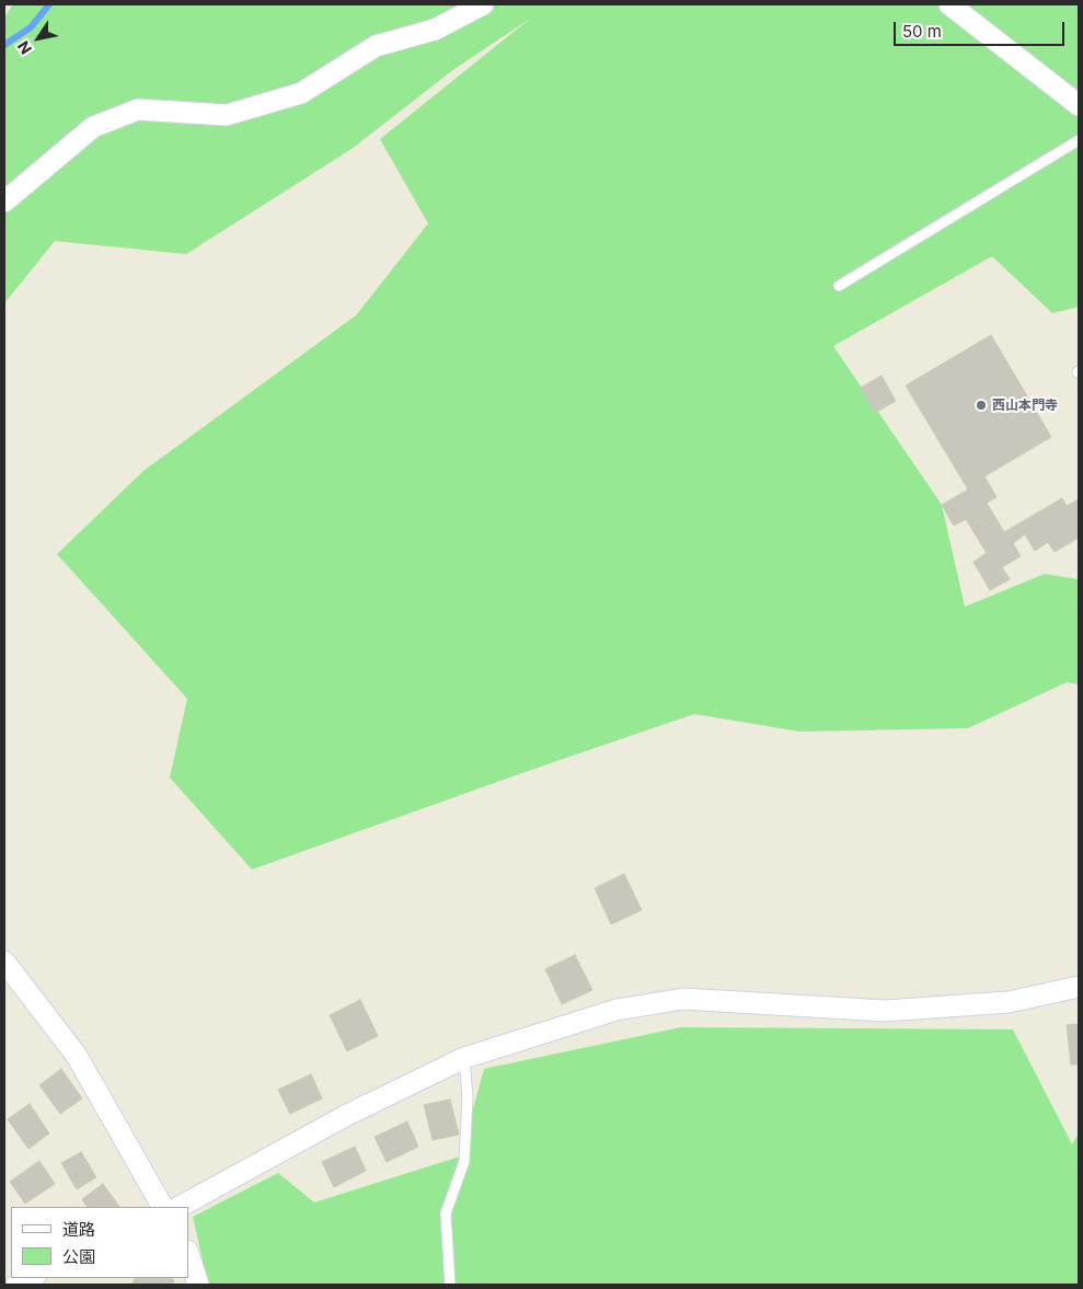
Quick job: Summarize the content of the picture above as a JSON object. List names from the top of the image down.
{
  "places": ["西山本門寺"],
  "legend": ["道路", "公園"],
  "scale_bar": "50 m",
  "north": "bottom left"
}
